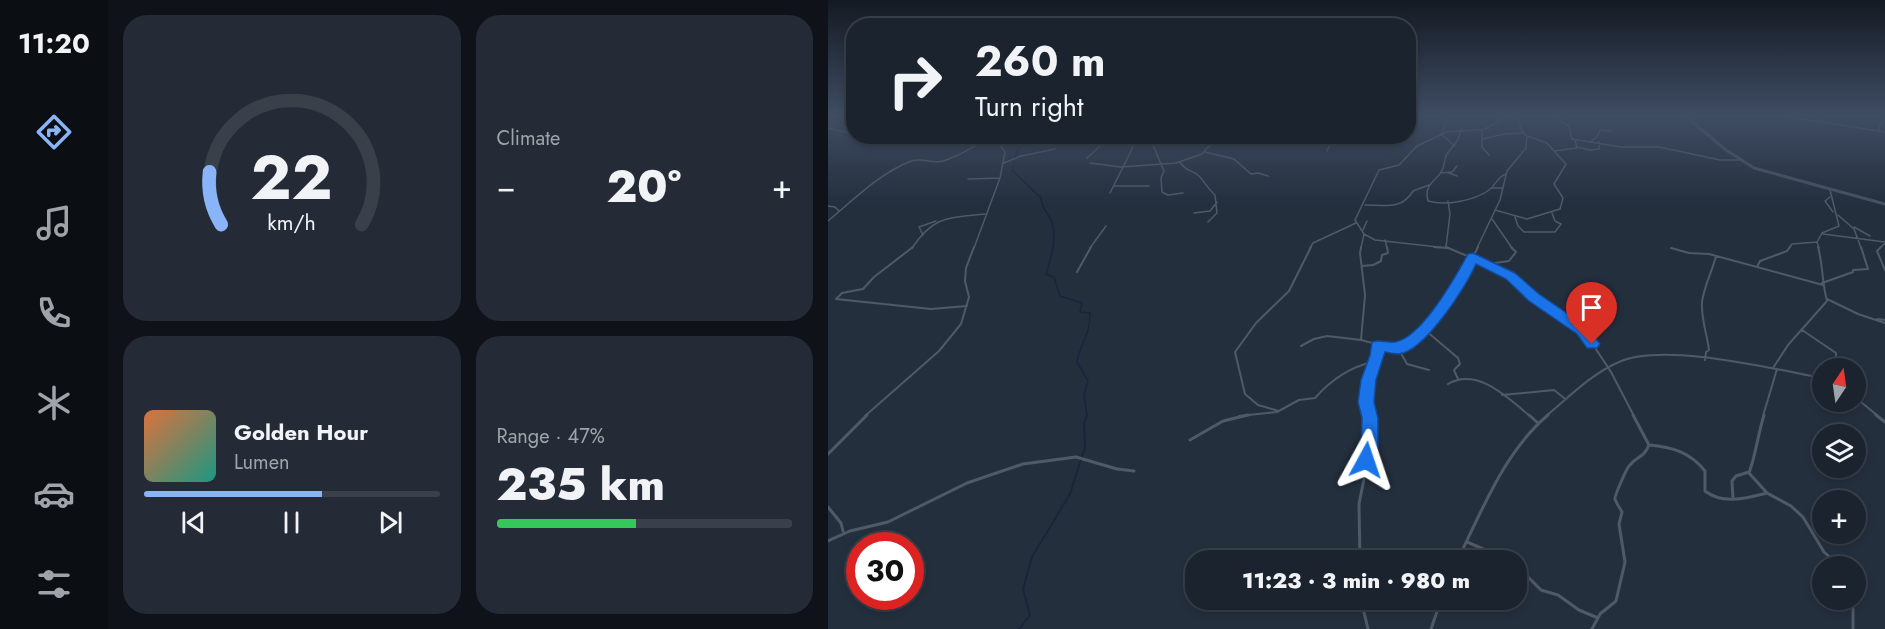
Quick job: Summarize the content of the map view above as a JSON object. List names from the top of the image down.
{
  "north": "top",
  "page": {
    "tabs": "11:20",
    "tile": [
      "Climate",
      ["Range · 47%", "235 km"]
    ],
    "turn": ["260 m", "Turn right"],
    "heat": ["−", "20°", "+"],
    "map_buttons": ["+", "−"],
    "song": ["Golden Hour", "Lumen"],
    "limit": "30",
    "trip": "11:23 · 3 min · 980 m",
    "gauge": ["22", "km/h"]
  }
}
